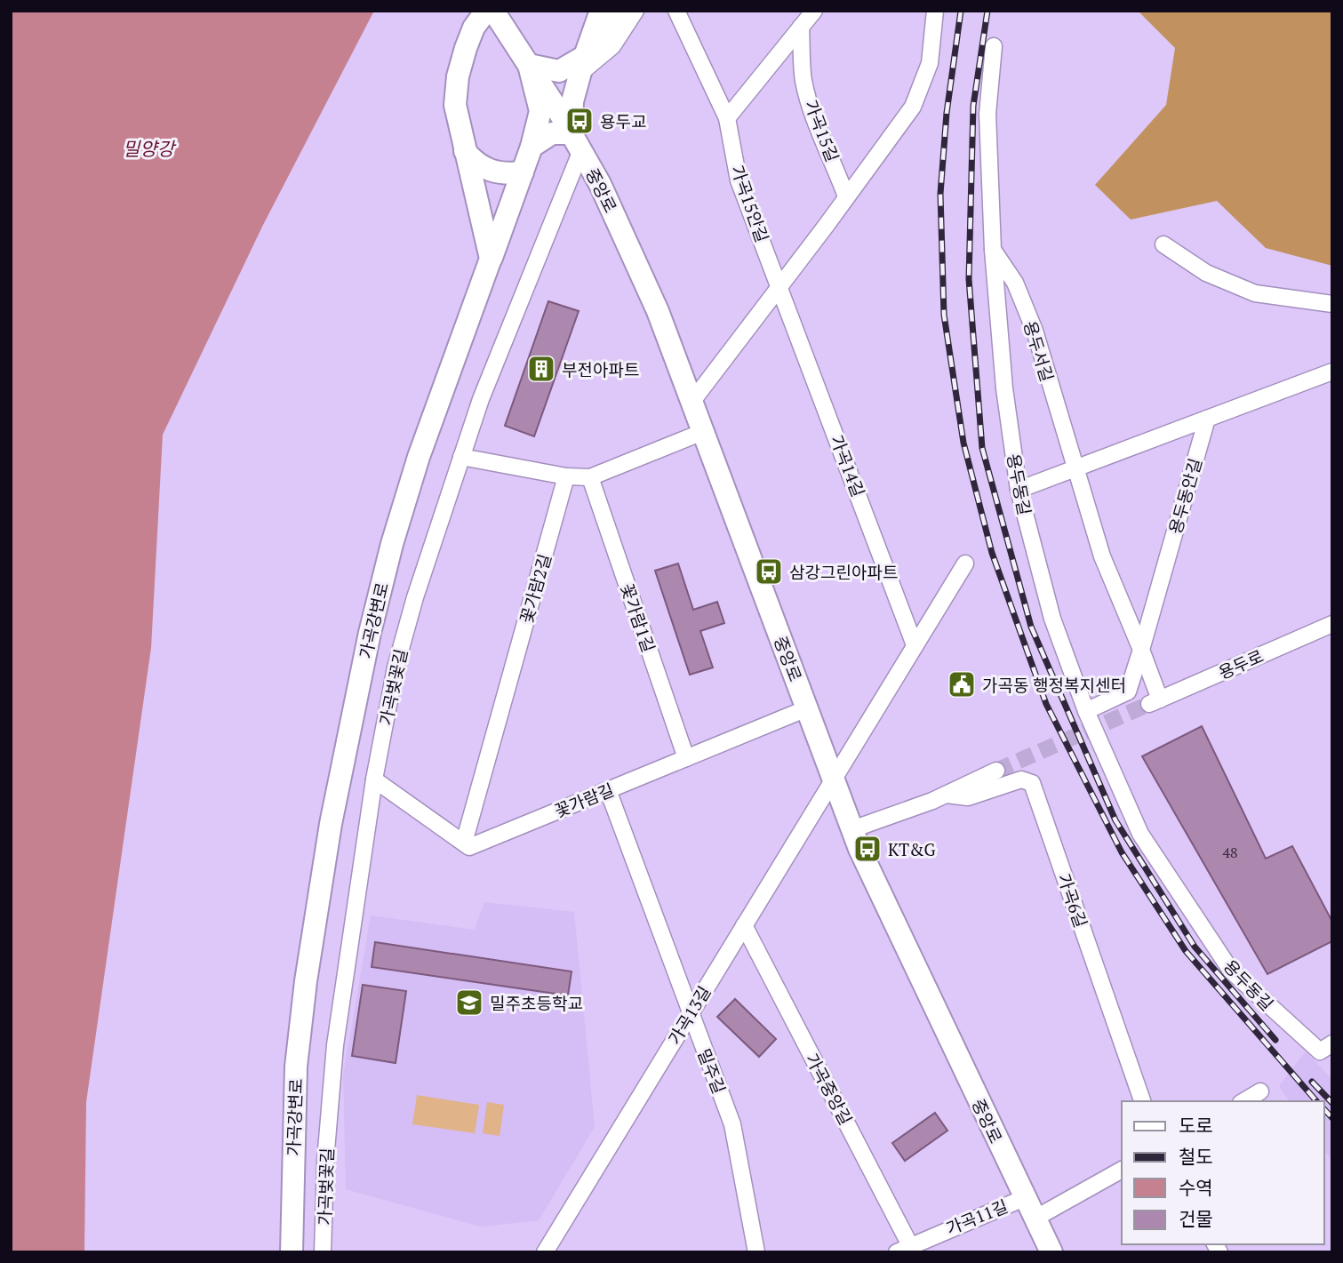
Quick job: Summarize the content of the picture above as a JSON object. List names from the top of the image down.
{
  "streets": {
    "main road": ["중앙로", "가곡강변로"],
    "street": [
      "가곡15길",
      "가곡15안길",
      "용두서길",
      "가곡14길",
      "용두동길",
      "용두동안길",
      "꽃가람2길",
      "꽃가람1길",
      "용두로",
      "가곡벚꽃길",
      "꽃가람길",
      "가곡6길",
      "가곡13길",
      "밀주길",
      "가곡중앙길",
      "가곡11길"
    ]
  },
  "crossings": [
    ["중앙로", "가곡강변로"],
    ["중앙로", "가곡벚꽃길"],
    ["중앙로", "꽃가람길"],
    ["중앙로", "가곡13길"],
    ["중앙로", "가곡11길"],
    ["가곡15안길", "가곡14길"],
    ["용두서길", "용두동길"],
    ["용두서길", "용두동안길"],
    ["용두서길", "용두로"],
    ["용두동안길", "용두로"],
    ["꽃가람2길", "꽃가람길"],
    ["꽃가람1길", "꽃가람길"],
    ["꽃가람길", "밀주길"],
    ["가곡13길", "밀주길"],
    ["가곡13길", "가곡중앙길"],
    ["가곡중앙길", "가곡11길"]
  ],
  "water": ["밀양강"],
  "places": {
    "bus stop": ["용두교", "삼강그린아파트", "KT&G"],
    "building": ["부전아파트"],
    "public building": ["가곡동 행정복지센터"],
    "school or university": ["밀주초등학교"]
  },
  "house_numbers": ["48"],
  "legend": [
    "도로",
    "철도",
    "수역",
    "건물"
  ]
}
